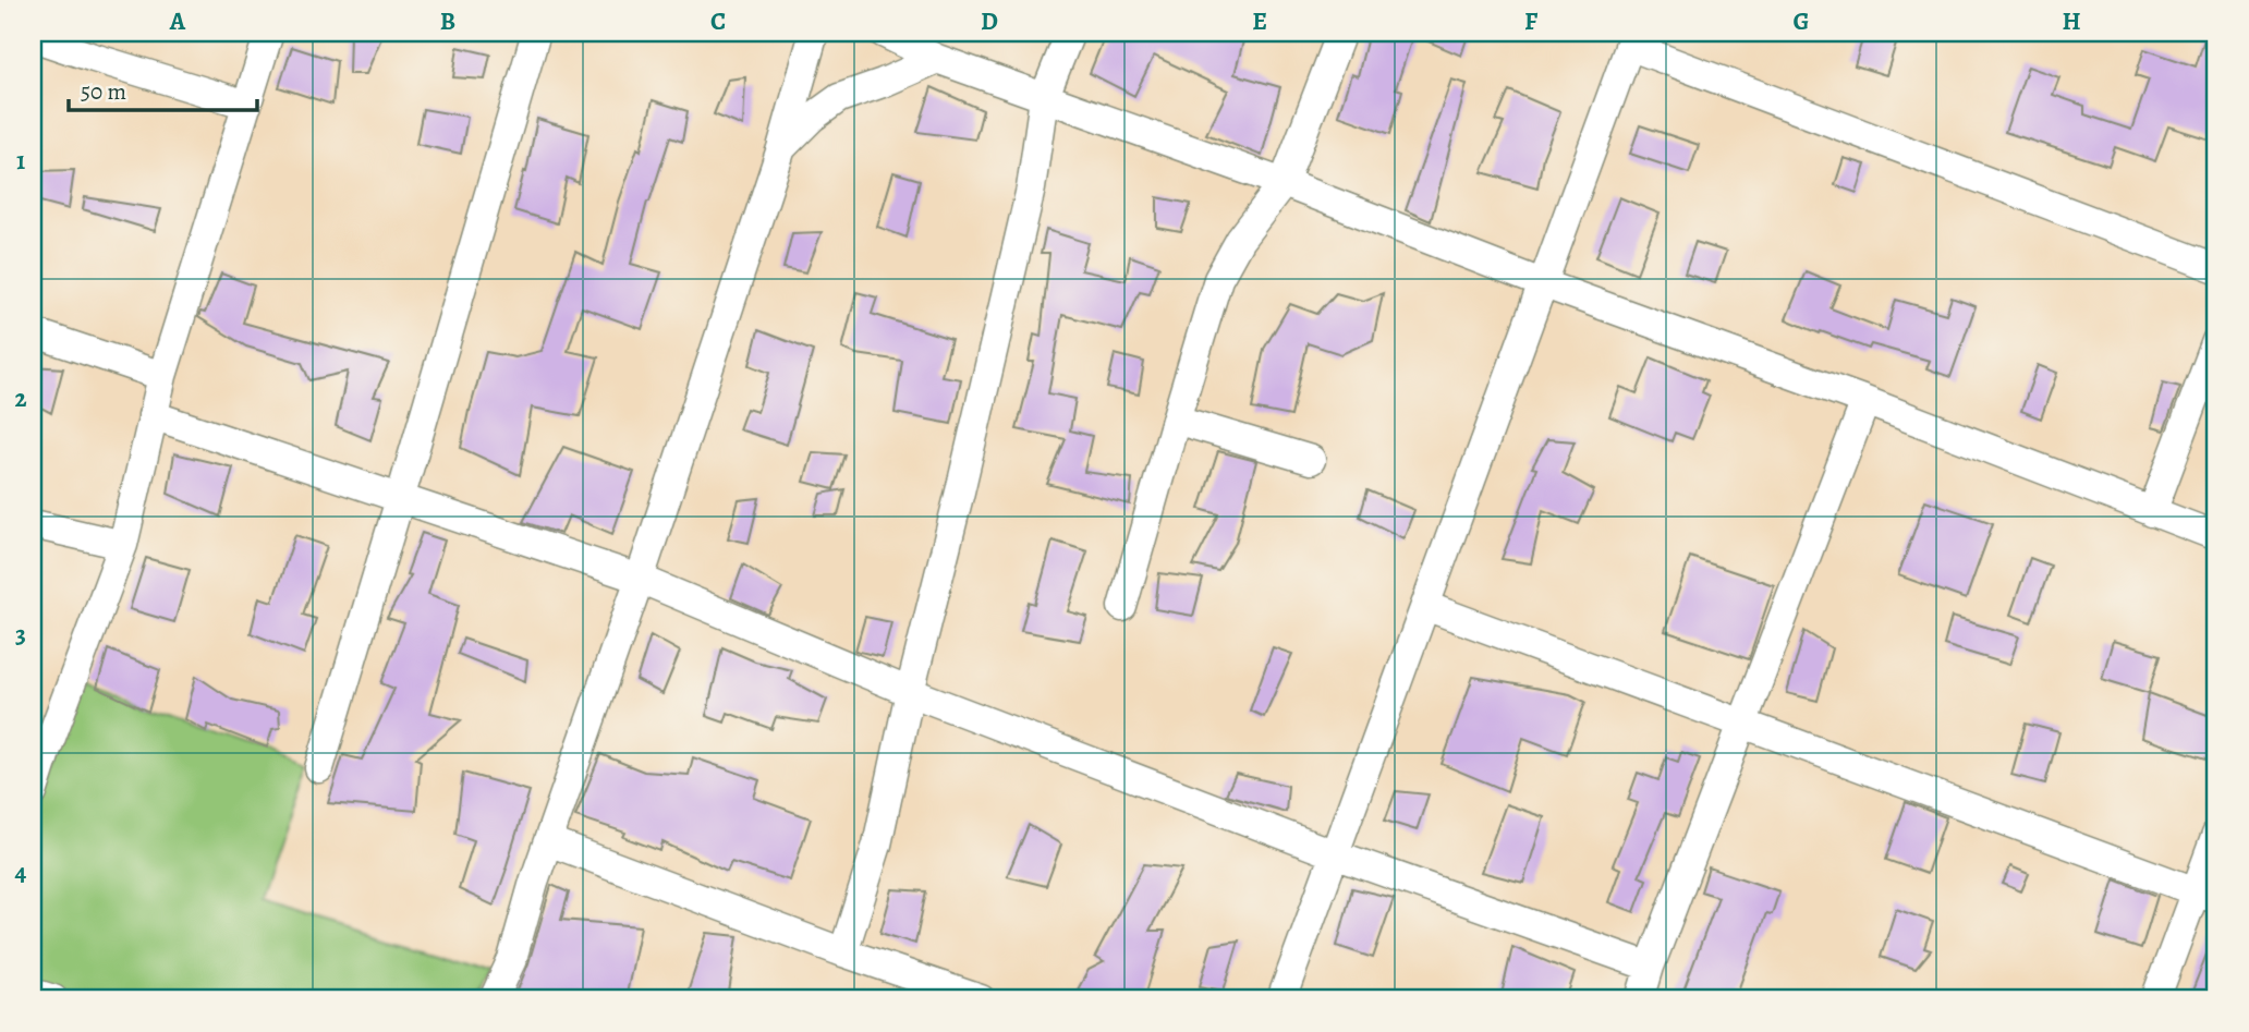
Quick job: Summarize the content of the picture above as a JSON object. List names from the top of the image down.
{
  "scale_bar": "50 m",
  "grid": {
    "columns": [
      "A",
      "B",
      "C",
      "D",
      "E",
      "F",
      "G",
      "H"
    ],
    "rows": [
      "1",
      "2",
      "3",
      "4"
    ]
  }
}
